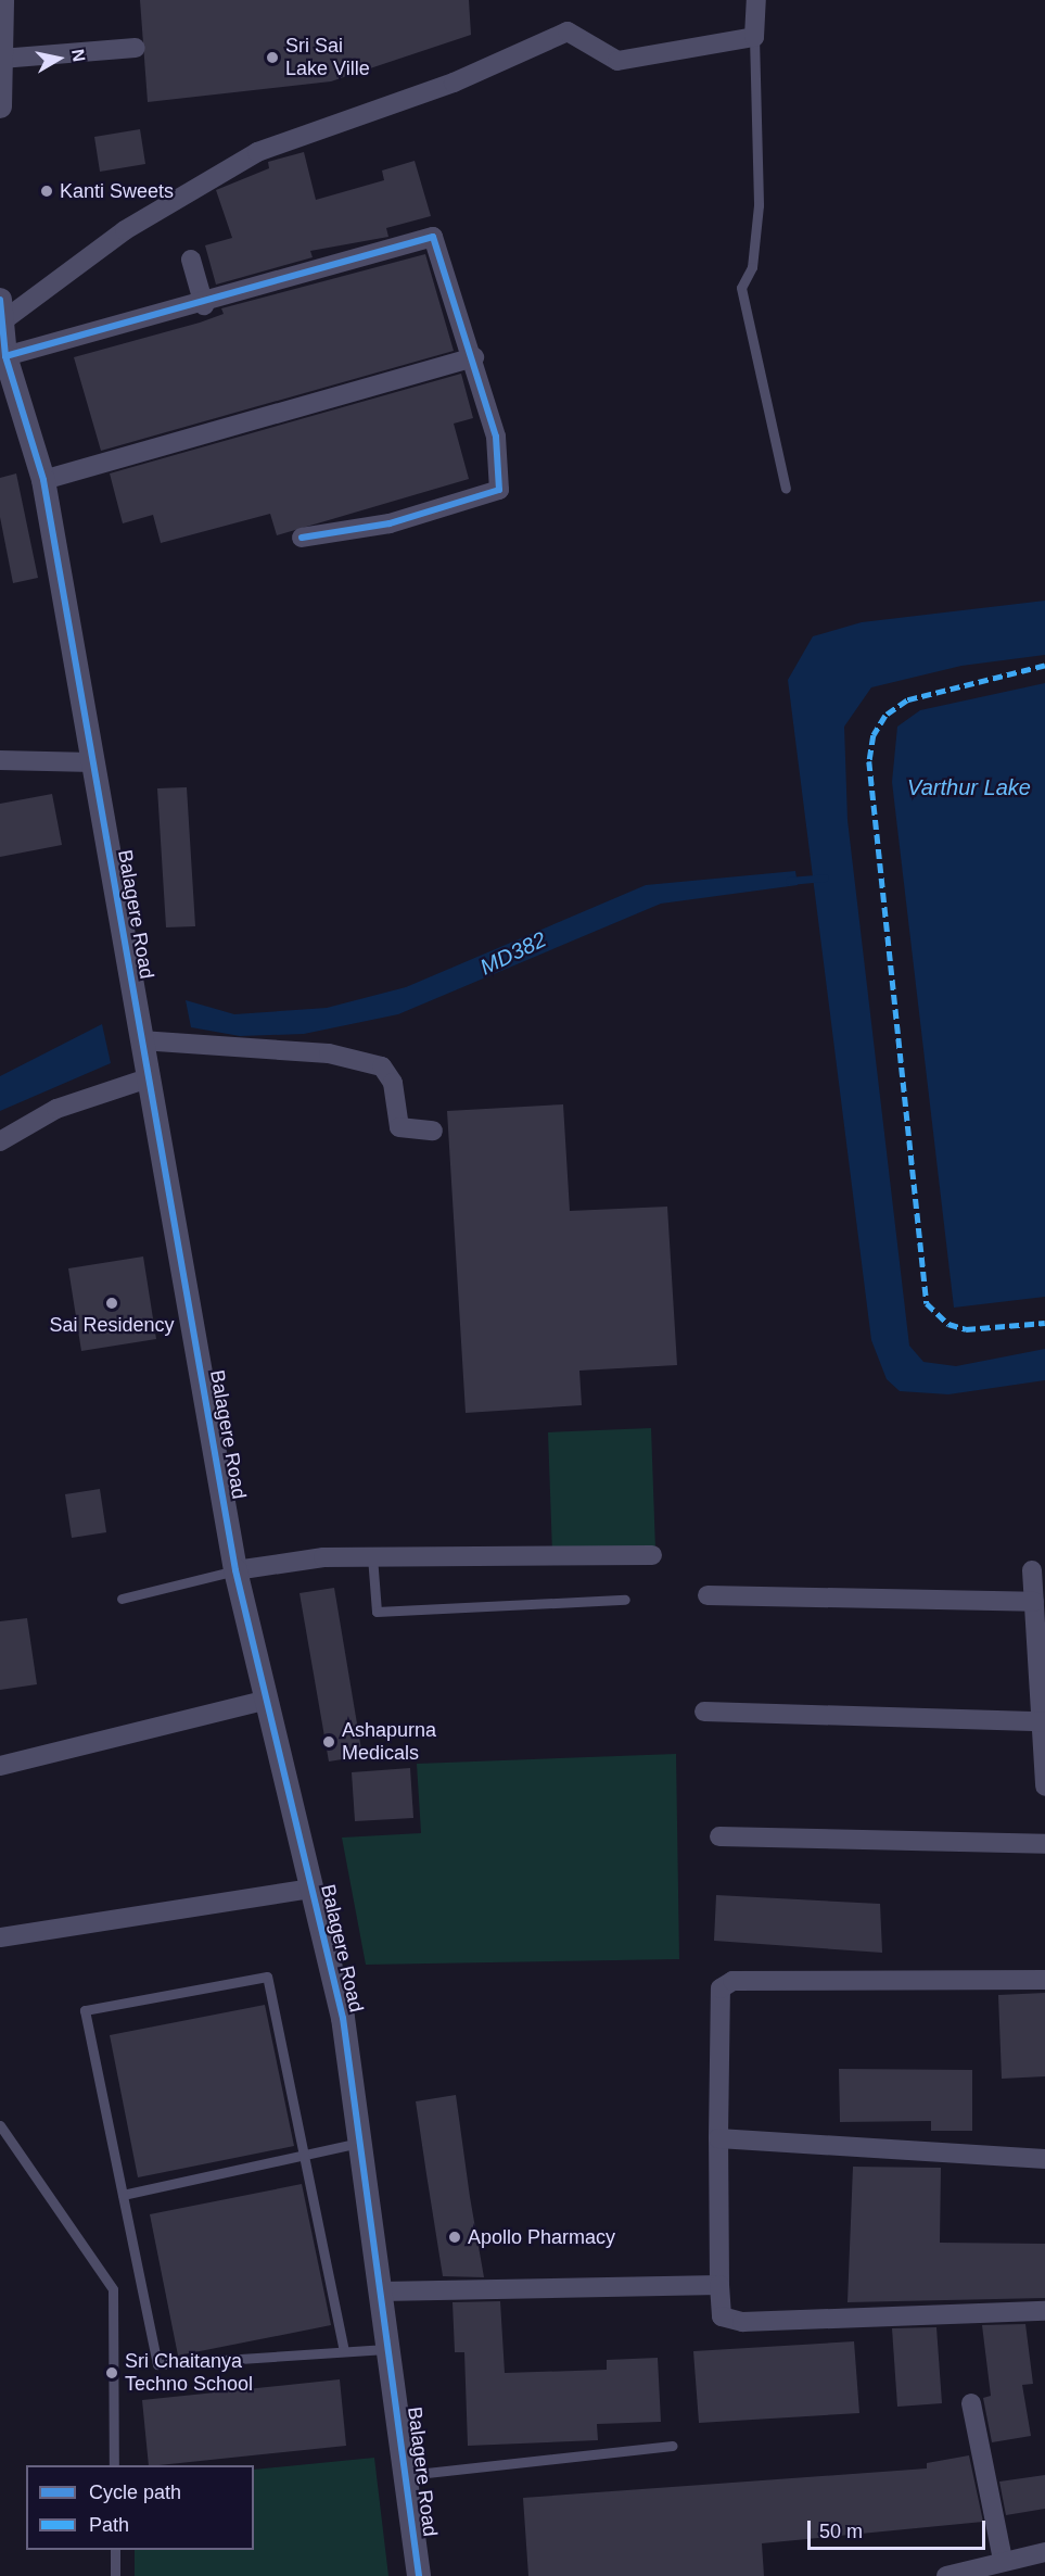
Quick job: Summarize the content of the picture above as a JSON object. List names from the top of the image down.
{
  "streets": {
    "street": ["Balagere Road"]
  },
  "water": ["Varthur Lake", "MD382"],
  "places": [
    "Sri Sai Lake Ville",
    "Kanti Sweets",
    "Sai Residency",
    "Ashapurna Medicals",
    "Apollo Pharmacy",
    "Sri Chaitanya Techno School"
  ],
  "legend": ["Cycle path", "Path"],
  "scale_bar": "50 m",
  "north": "right"
}
